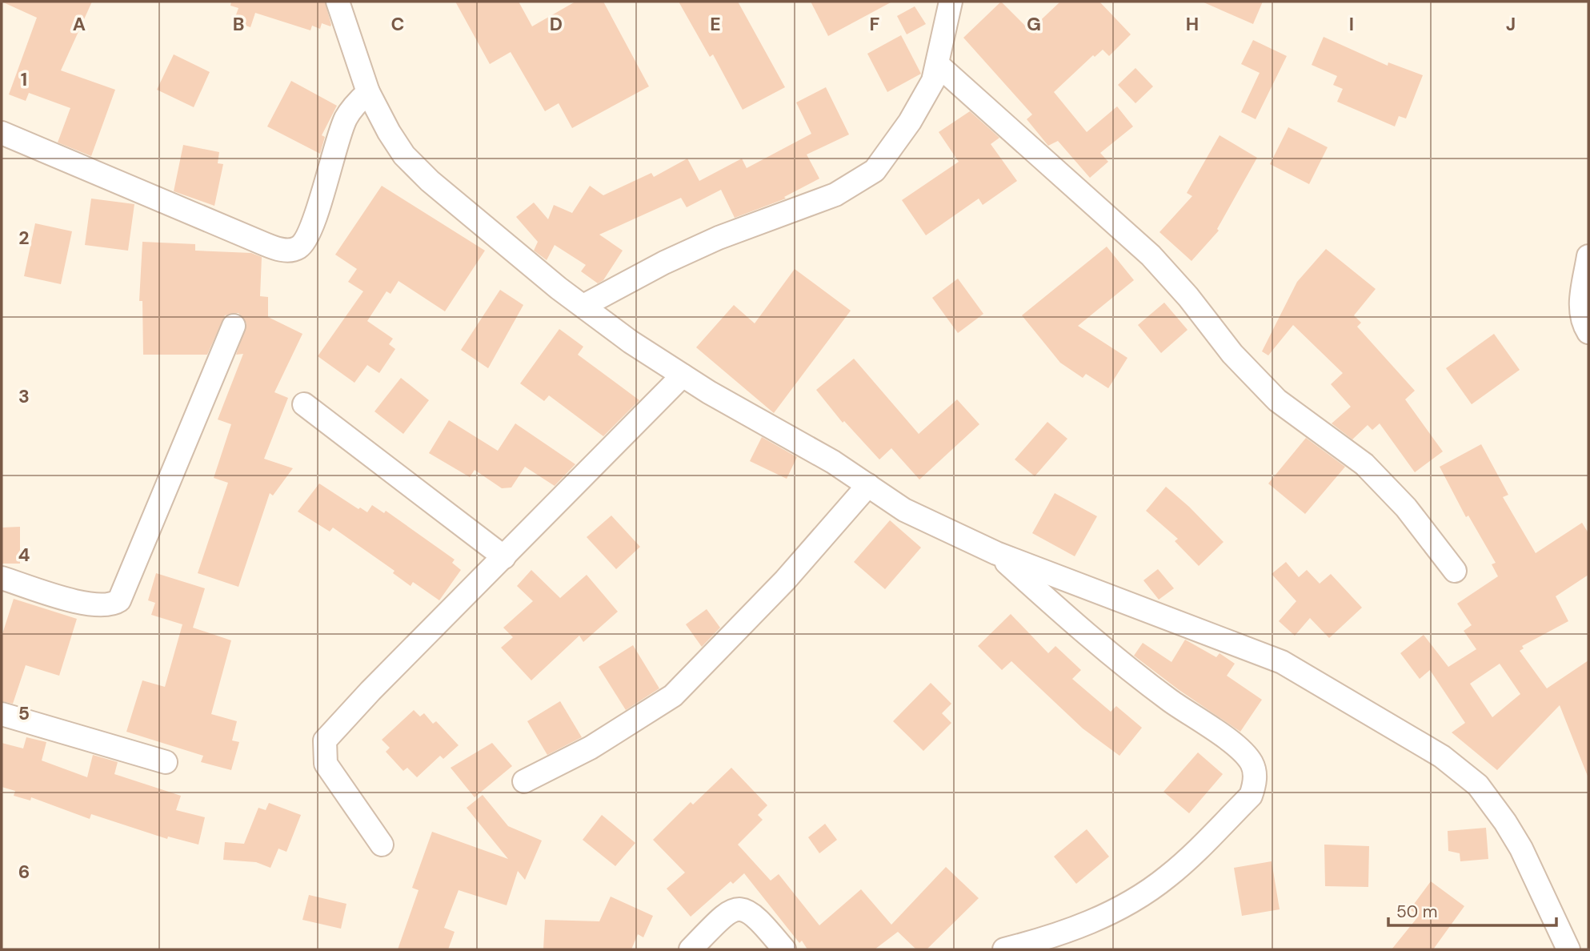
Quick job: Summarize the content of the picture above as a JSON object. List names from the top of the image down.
{
  "scale_bar": "50 m",
  "grid": {
    "columns": [
      "A",
      "B",
      "C",
      "D",
      "E",
      "F",
      "G",
      "H",
      "I",
      "J"
    ],
    "rows": [
      "1",
      "2",
      "3",
      "4",
      "5",
      "6"
    ]
  }
}
